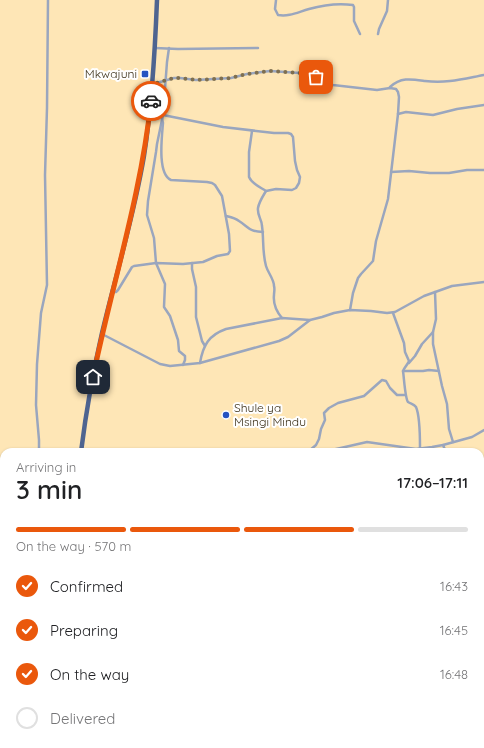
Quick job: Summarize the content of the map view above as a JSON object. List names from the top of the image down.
{
  "places": {
    "transit": ["Mkwajuni"],
    "other": ["Shule ya Msingi Mindu"]
  },
  "page": {
    "heading": ["3 min", "Arriving in", "17:06–17:11"],
    "bar": "On the way · 570 m",
    "list": [
      ["Confirmed", "16:43"],
      ["Preparing", "16:45"],
      ["On the way", "16:48"],
      "Delivered"
    ]
  }
}
